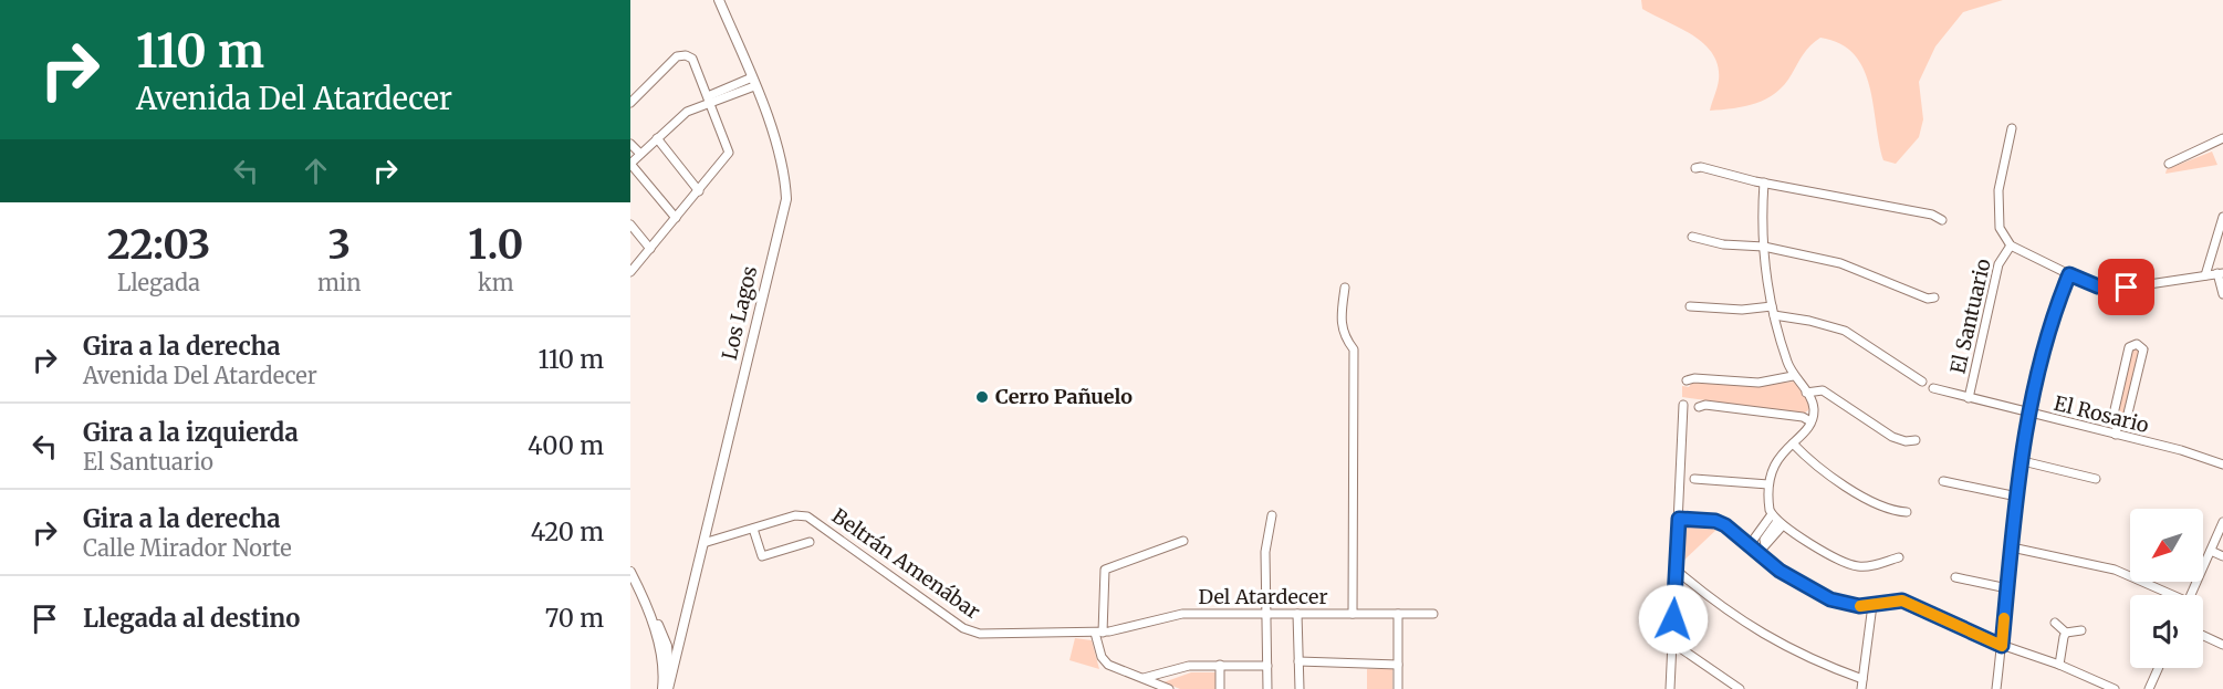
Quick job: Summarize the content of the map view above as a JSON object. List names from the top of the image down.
{
  "streets": {
    "main road": ["Los Lagos"],
    "street": [
      "El Santuario",
      "El Rosario",
      "Beltrán Amenábar",
      "Del Atardecer"
    ]
  },
  "crossings": [
    ["Los Lagos", "Beltrán Amenábar"],
    ["El Santuario", "El Rosario"],
    ["Beltrán Amenábar", "Del Atardecer"]
  ],
  "places": ["Cerro Pañuelo"],
  "north": "bottom left",
  "page": {
    "turn": ["110 m", "Avenida Del Atardecer"],
    "eta": [
      "22:03",
      "Llegada",
      "3",
      "min",
      "1.0",
      "km"
    ],
    "list": [
      {
        "name": "Gira a la derecha",
        "note": "Avenida Del Atardecer",
        "value": "110 m"
      },
      {
        "name": "Gira a la izquierda",
        "note": "El Santuario",
        "value": "400 m"
      },
      {
        "name": "Gira a la derecha",
        "note": "Calle Mirador Norte",
        "value": "420 m"
      },
      {
        "name": "Llegada al destino",
        "value": "70 m"
      }
    ]
  }
}
